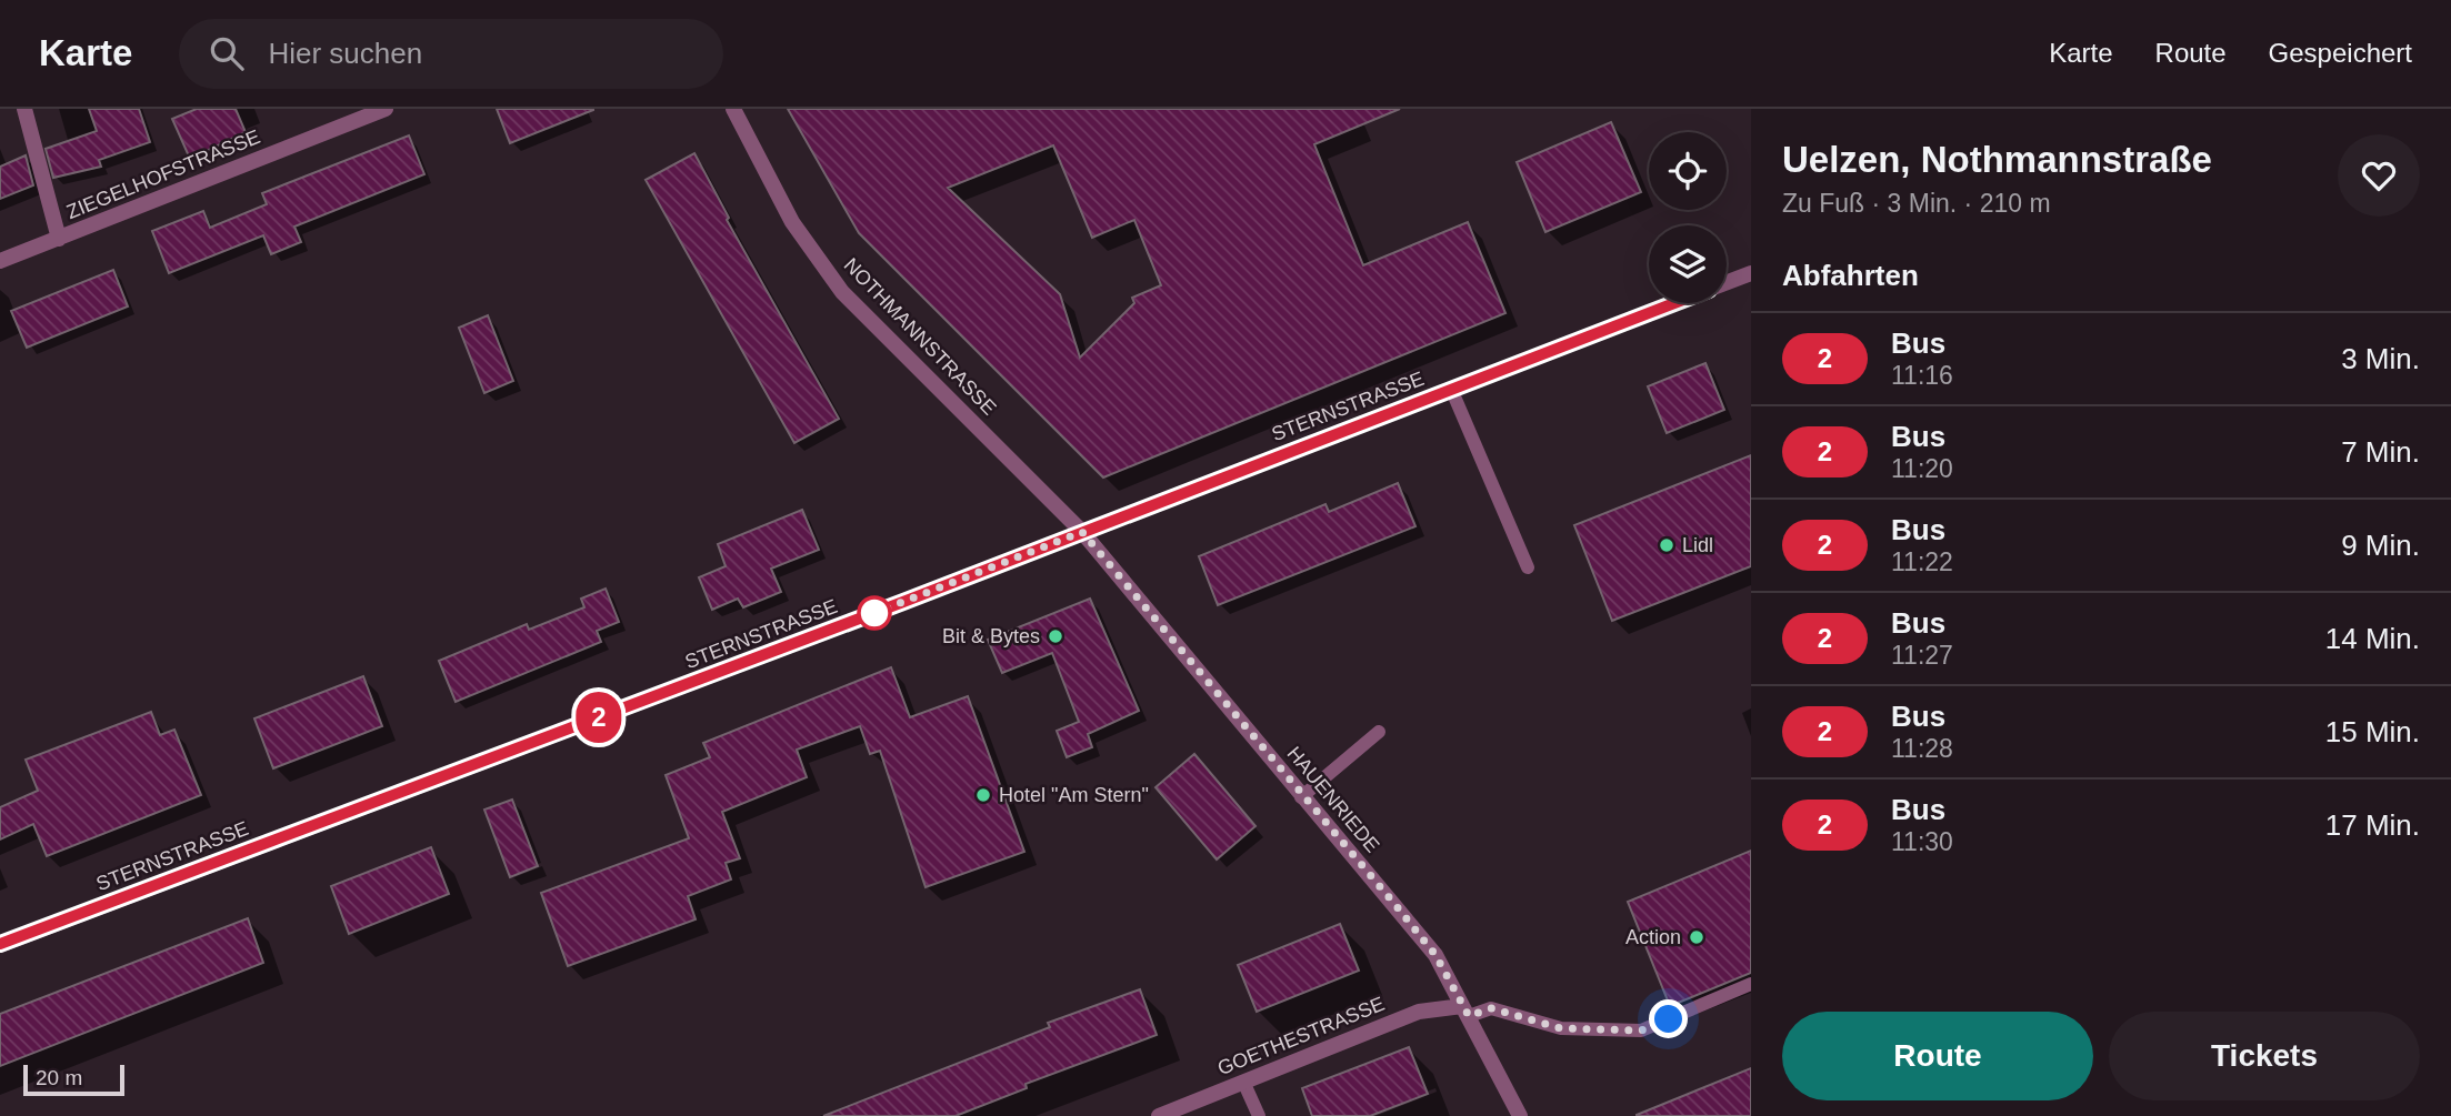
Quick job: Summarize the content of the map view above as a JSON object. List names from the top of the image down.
{
  "streets": {
    "street": [
      "ZIEGELHOFSTRASSE",
      "NOTHMANNSTRASSE",
      "STERNSTRASSE",
      "HAUENRIEDE",
      "GOETHESTRASSE"
    ]
  },
  "crossings": [
    ["NOTHMANNSTRASSE", "STERNSTRASSE"],
    ["NOTHMANNSTRASSE", "HAUENRIEDE"],
    ["STERNSTRASSE", "HAUENRIEDE"],
    ["HAUENRIEDE", "GOETHESTRASSE"]
  ],
  "places": [
    "Lidl",
    "Bit & Bytes",
    "Hotel \"Am Stern\"",
    "Action"
  ],
  "lines": ["bus line 2"],
  "scale_bar": "20 m",
  "page": {
    "header": "Karte",
    "search": "Hier suchen",
    "nav": ["Karte", "Route", "Gespeichert"],
    "on_map": "2",
    "heading": [
      ["Uelzen, Nothmannstraße", "Zu Fuß · 3 Min. · 210 m"],
      "Abfahrten"
    ],
    "list": [
      {
        "mark": "2",
        "name": "Bus",
        "note": "11:16",
        "value": "3 Min."
      },
      {
        "mark": "2",
        "name": "Bus",
        "note": "11:20",
        "value": "7 Min."
      },
      {
        "mark": "2",
        "name": "Bus",
        "note": "11:22",
        "value": "9 Min."
      },
      {
        "mark": "2",
        "name": "Bus",
        "note": "11:27",
        "value": "14 Min."
      },
      {
        "mark": "2",
        "name": "Bus",
        "note": "11:28",
        "value": "15 Min."
      },
      {
        "mark": "2",
        "name": "Bus",
        "note": "11:30",
        "value": "17 Min."
      }
    ],
    "buttons": ["Route", "Tickets"],
    "scale": "20 m"
  }
}
